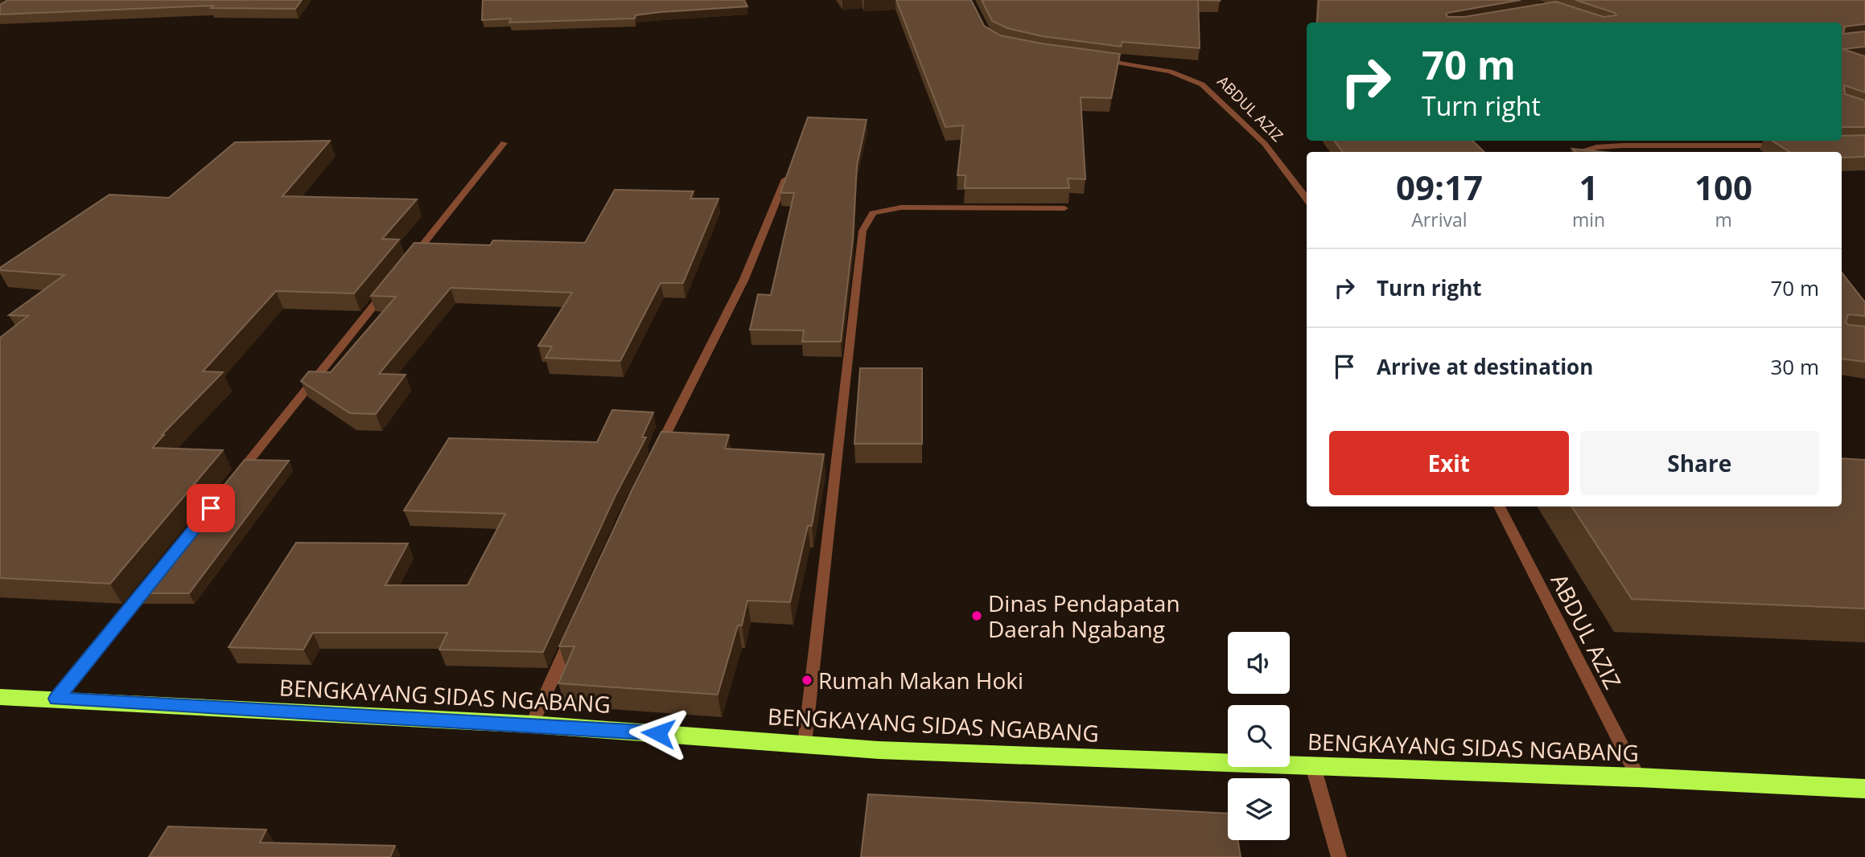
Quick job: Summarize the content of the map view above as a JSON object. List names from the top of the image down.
{
  "streets": {
    "highway": ["BENGKAYANG SIDAS NGABANG"],
    "street": ["ABDUL AZIZ"]
  },
  "crossings": [
    ["ABDUL AZIZ", "BENGKAYANG SIDAS NGABANG"]
  ],
  "places": ["Dinas Pendapatan Daerah Ngabang", "Rumah Makan Hoki"],
  "page": {
    "turn": ["70 m", "Turn right"],
    "eta": [
      "09:17",
      "Arrival",
      "1",
      "min",
      "100",
      "m"
    ],
    "list": [
      {
        "name": "Turn right",
        "value": "70 m"
      },
      {
        "name": "Arrive at destination",
        "value": "30 m"
      }
    ],
    "buttons": ["Exit", "Share"]
  }
}
